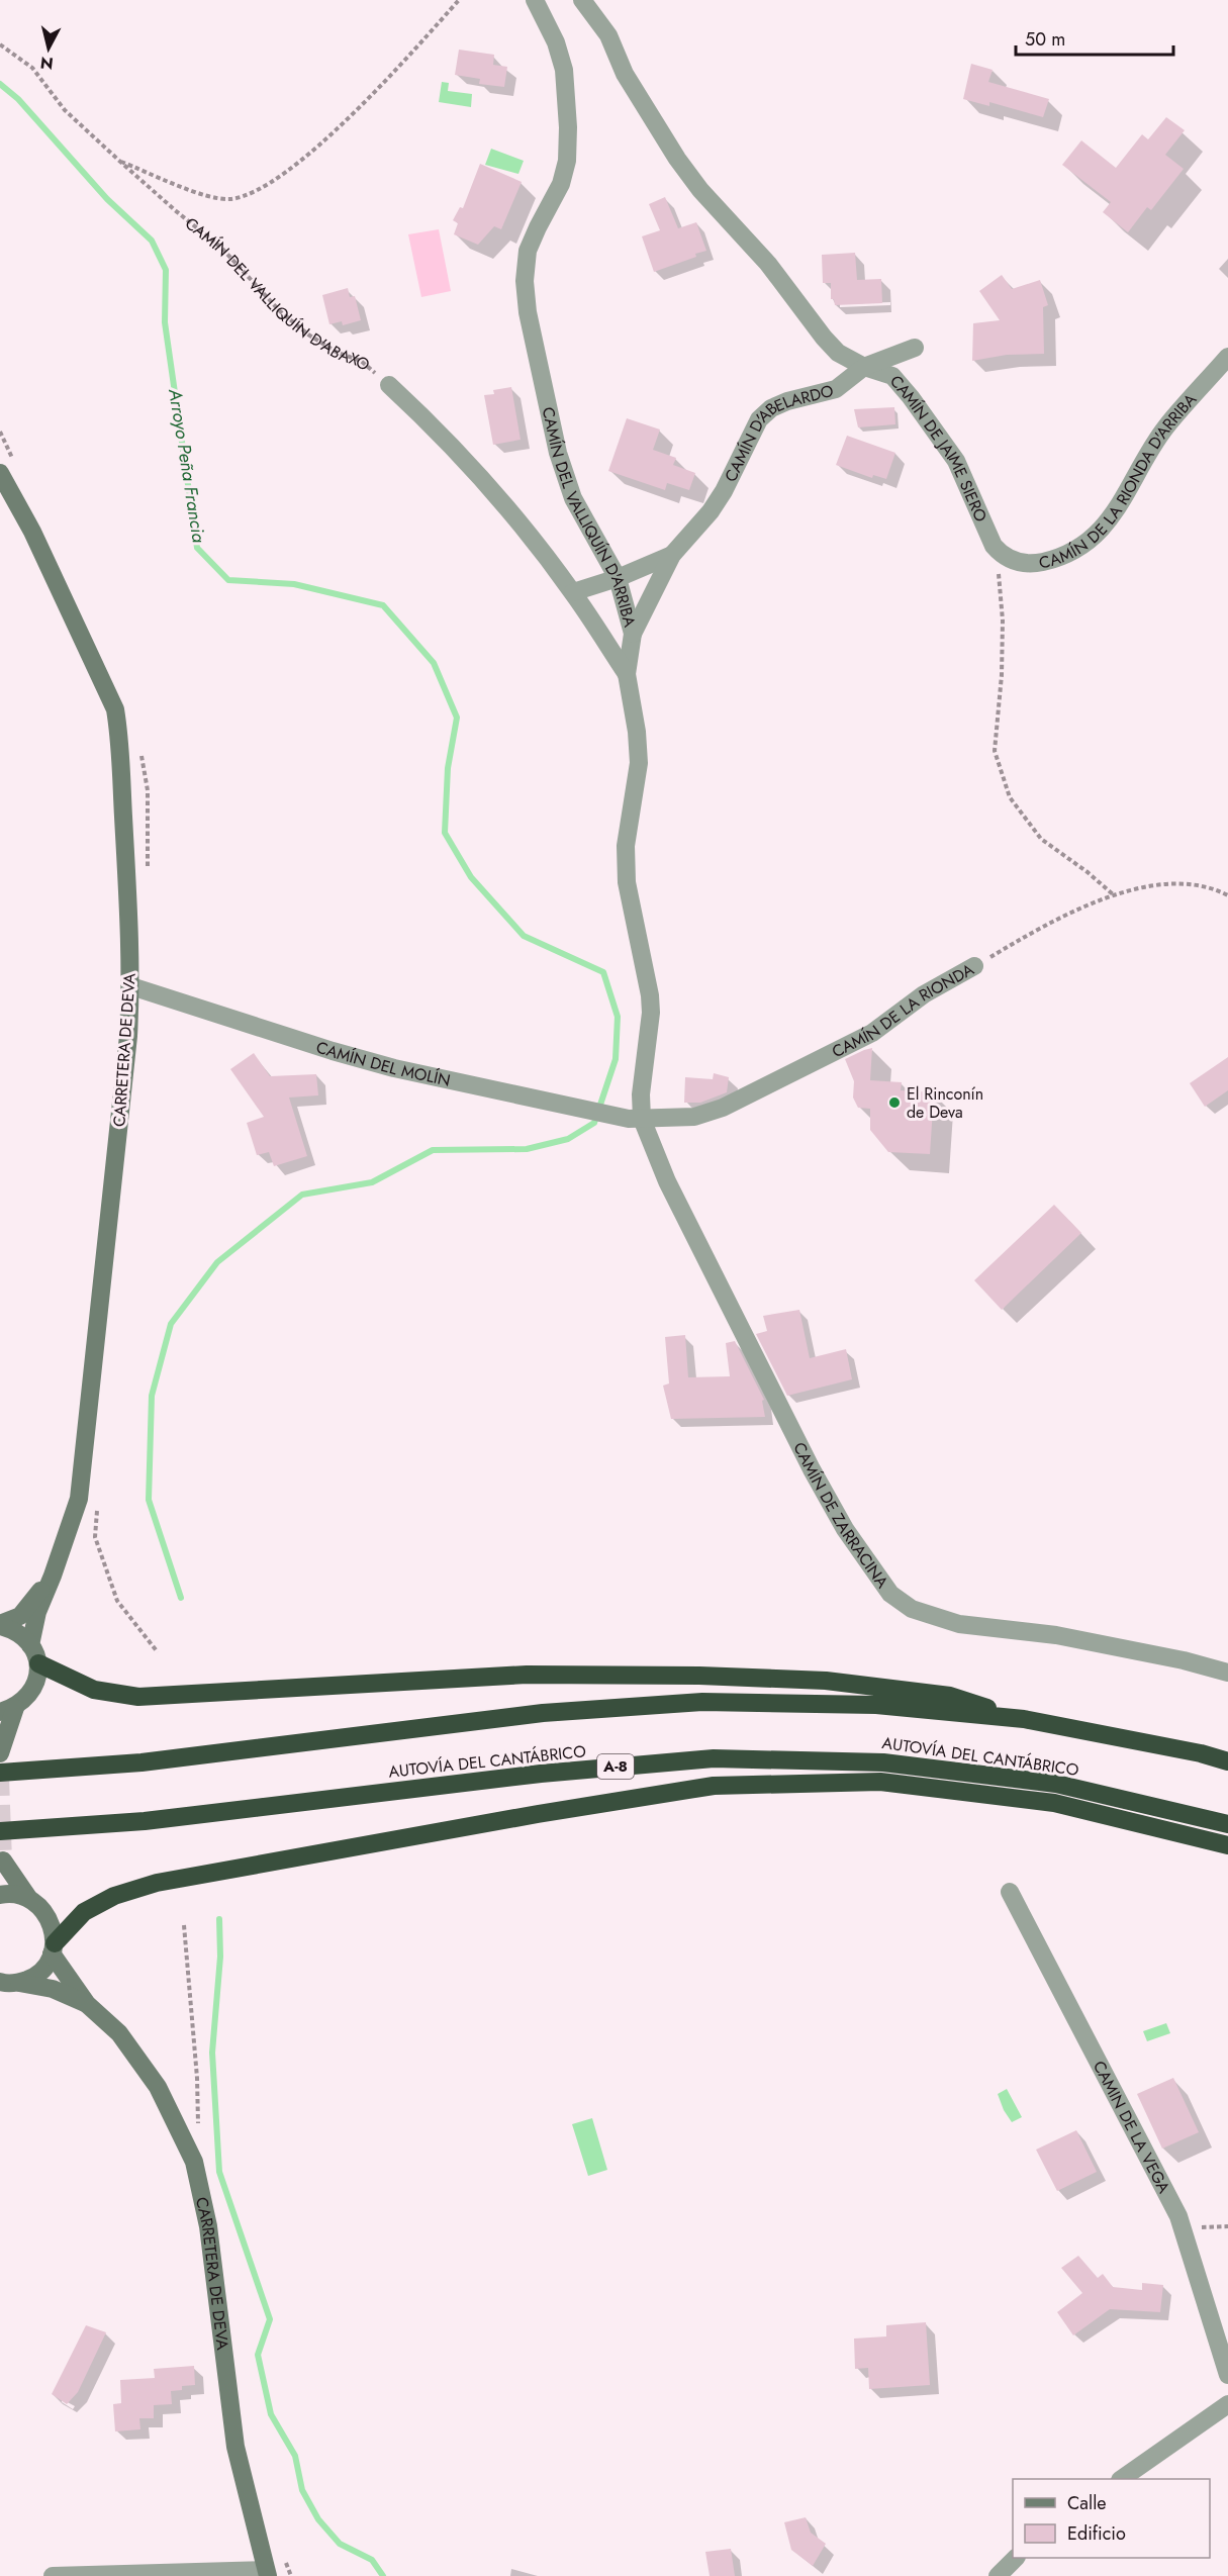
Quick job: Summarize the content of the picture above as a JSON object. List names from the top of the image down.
{
  "streets": {
    "highway": ["AUTOVÍA DEL CANTÁBRICO", "A-8"],
    "street": [
      "CAMÍN D'ABELARDO",
      "CAMÍN DE JAIME SIERO",
      "CAMÍN DE LA RIONDA D'ARRIBA",
      "CAMÍN DEL VALLIQUÍN D'ARRIBA",
      "CAMÍN DE LA RIONDA",
      "CARRETERA DE DEVA",
      "CAMÍN DEL MOLÍN",
      "CAMÍN DE ZARRACINA",
      "CAMIN DE LA VEGA"
    ],
    "path": ["CAMÍN DEL VALLIQUÍN D'ABAXO"]
  },
  "crossings": [
    ["CAMÍN D'ABELARDO", "CAMÍN DE JAIME SIERO"],
    ["CAMÍN D'ABELARDO", "CAMÍN DEL VALLIQUÍN D'ARRIBA"],
    ["CAMÍN DE JAIME SIERO", "CAMÍN DE LA RIONDA D'ARRIBA"],
    ["CAMÍN DEL VALLIQUÍN D'ARRIBA", "CAMÍN DE LA RIONDA"],
    ["CAMÍN DEL VALLIQUÍN D'ARRIBA", "CAMÍN DEL MOLÍN"],
    ["CAMÍN DEL VALLIQUÍN D'ARRIBA", "CAMÍN DE ZARRACINA"],
    ["CAMÍN DE LA RIONDA", "CAMÍN DEL MOLÍN"],
    ["CAMÍN DE LA RIONDA", "CAMÍN DE ZARRACINA"],
    ["CARRETERA DE DEVA", "CAMÍN DEL MOLÍN"],
    ["CAMÍN DEL MOLÍN", "CAMÍN DE ZARRACINA"]
  ],
  "water": ["Arroyo Peña Francia"],
  "places": ["El Rinconín de Deva"],
  "legend": ["Calle", "Edificio"],
  "scale_bar": "50 m",
  "north": "bottom"
}
